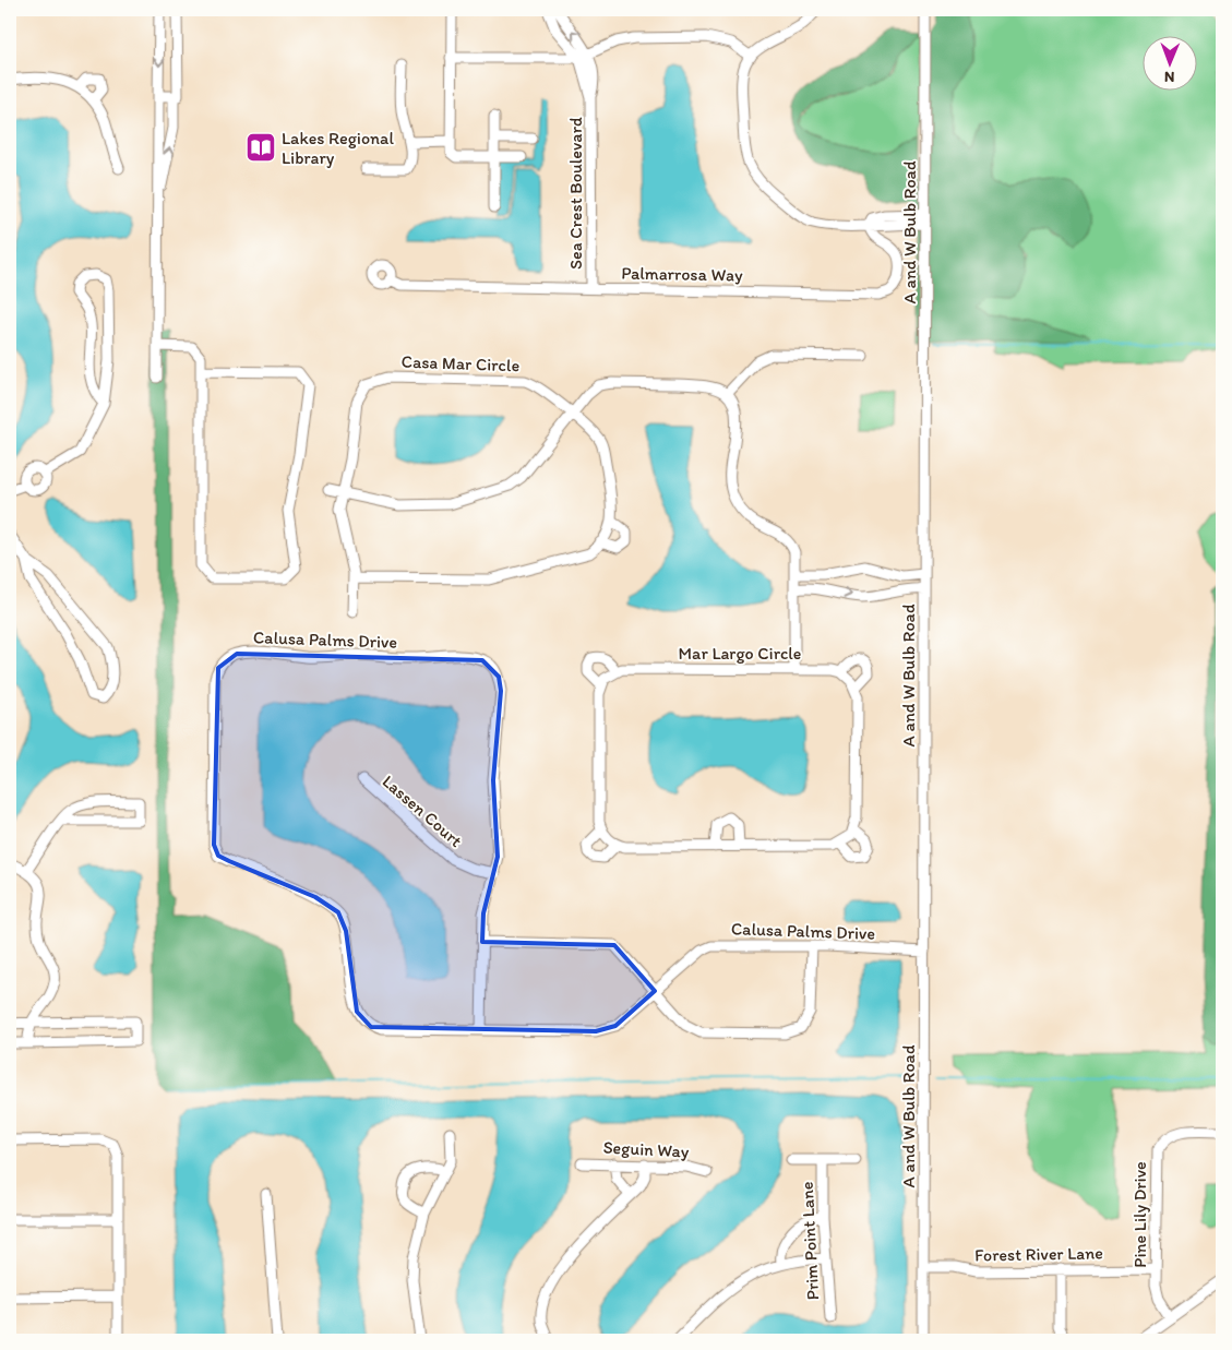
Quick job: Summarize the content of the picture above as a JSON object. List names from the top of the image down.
{
  "streets": {
    "street": [
      "Sea Crest Boulevard",
      "A and W Bulb Road",
      "Palmarrosa Way",
      "Casa Mar Circle",
      "Calusa Palms Drive",
      "Mar Largo Circle",
      "Lassen Court",
      "Seguin Way",
      "Pine Lily Drive",
      "Prim Point Lane",
      "Forest River Lane"
    ]
  },
  "crossings": [
    ["Sea Crest Boulevard", "Palmarrosa Way"],
    ["A and W Bulb Road", "Calusa Palms Drive"],
    ["A and W Bulb Road", "Forest River Lane"],
    ["Calusa Palms Drive", "Lassen Court"],
    ["Pine Lily Drive", "Forest River Lane"]
  ],
  "places": {
    "library": ["Lakes Regional Library"]
  },
  "north": "bottom"
}
